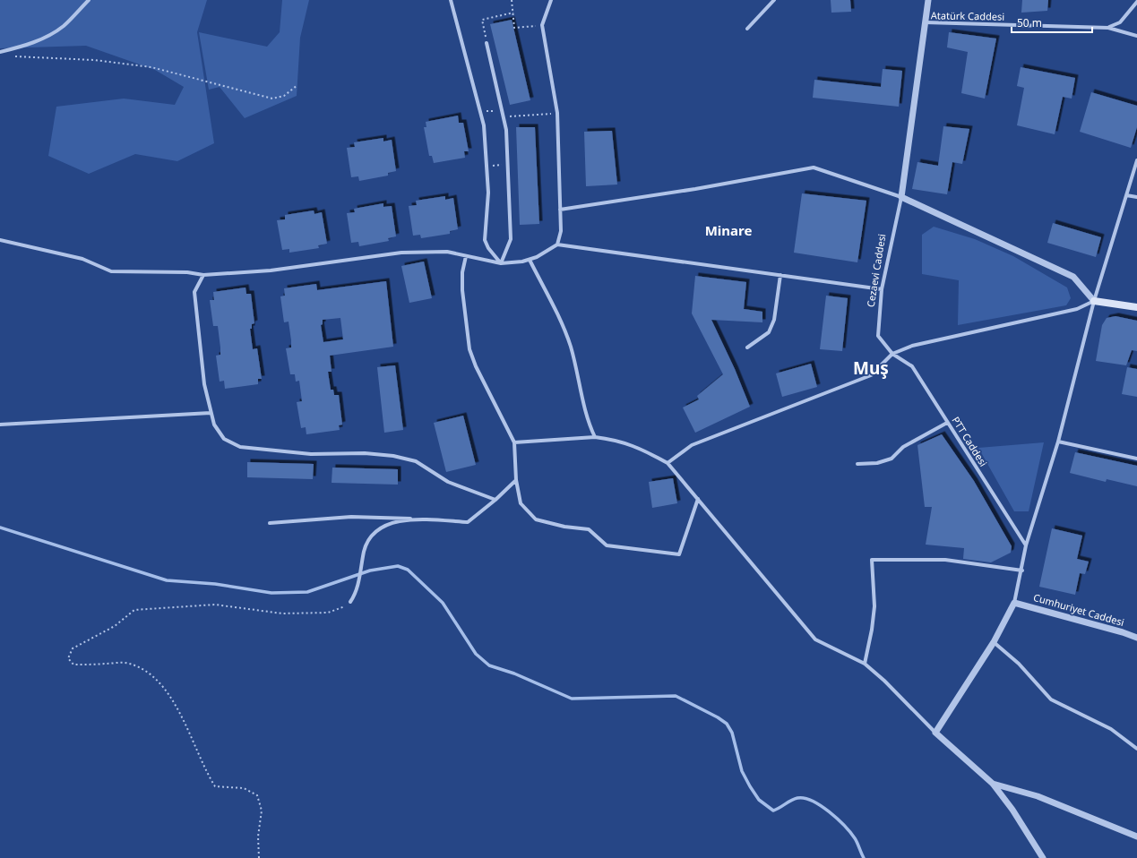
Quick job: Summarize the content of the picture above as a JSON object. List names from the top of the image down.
{
  "streets": {
    "street": [
      "Atatürk Caddesi",
      "Cezaevi Caddesi",
      "PTT Caddesi",
      "Cumhuriyet Caddesi"
    ]
  },
  "crossings": [
    ["Atatürk Caddesi", "Cezaevi Caddesi"],
    ["Cezaevi Caddesi", "PTT Caddesi"]
  ],
  "districts": ["Minare", "Muş"],
  "scale_bar": "50 m"
}
